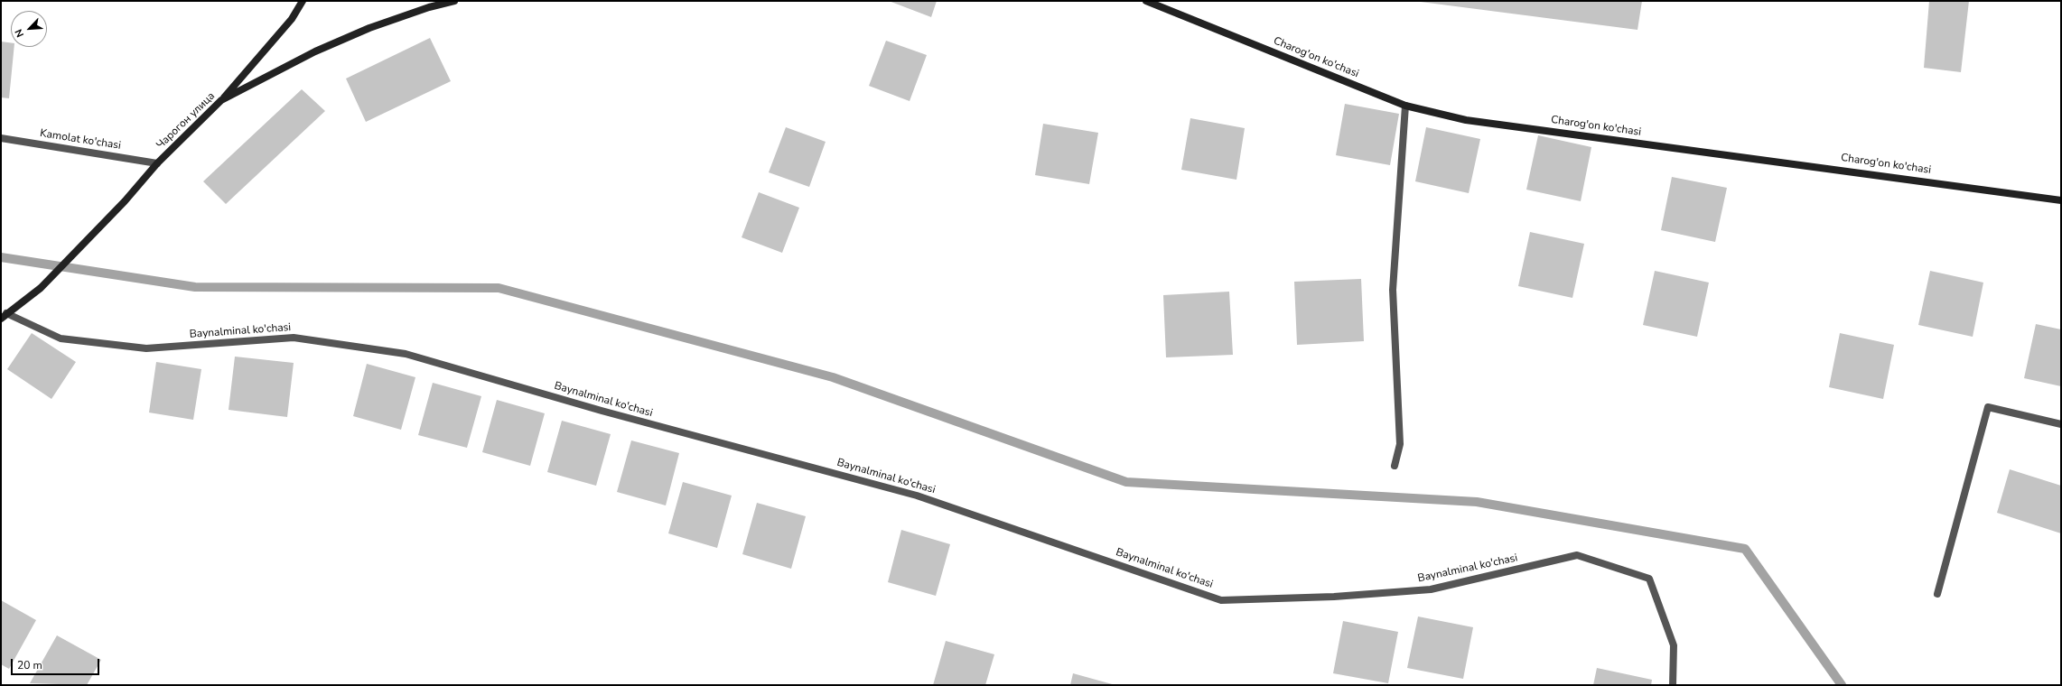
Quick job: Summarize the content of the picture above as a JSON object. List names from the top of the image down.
{
  "streets": {
    "main road": ["Charog'on ko'chasi", "Чарогон улица"],
    "street": ["Kamolat ko'chasi", "Baynalminal ko'chasi"]
  },
  "crossings": [
    ["Чарогон улица", "Kamolat ko'chasi"],
    ["Чарогон улица", "Baynalminal ko'chasi"]
  ],
  "scale_bar": "20 m",
  "north": "bottom left"
}
